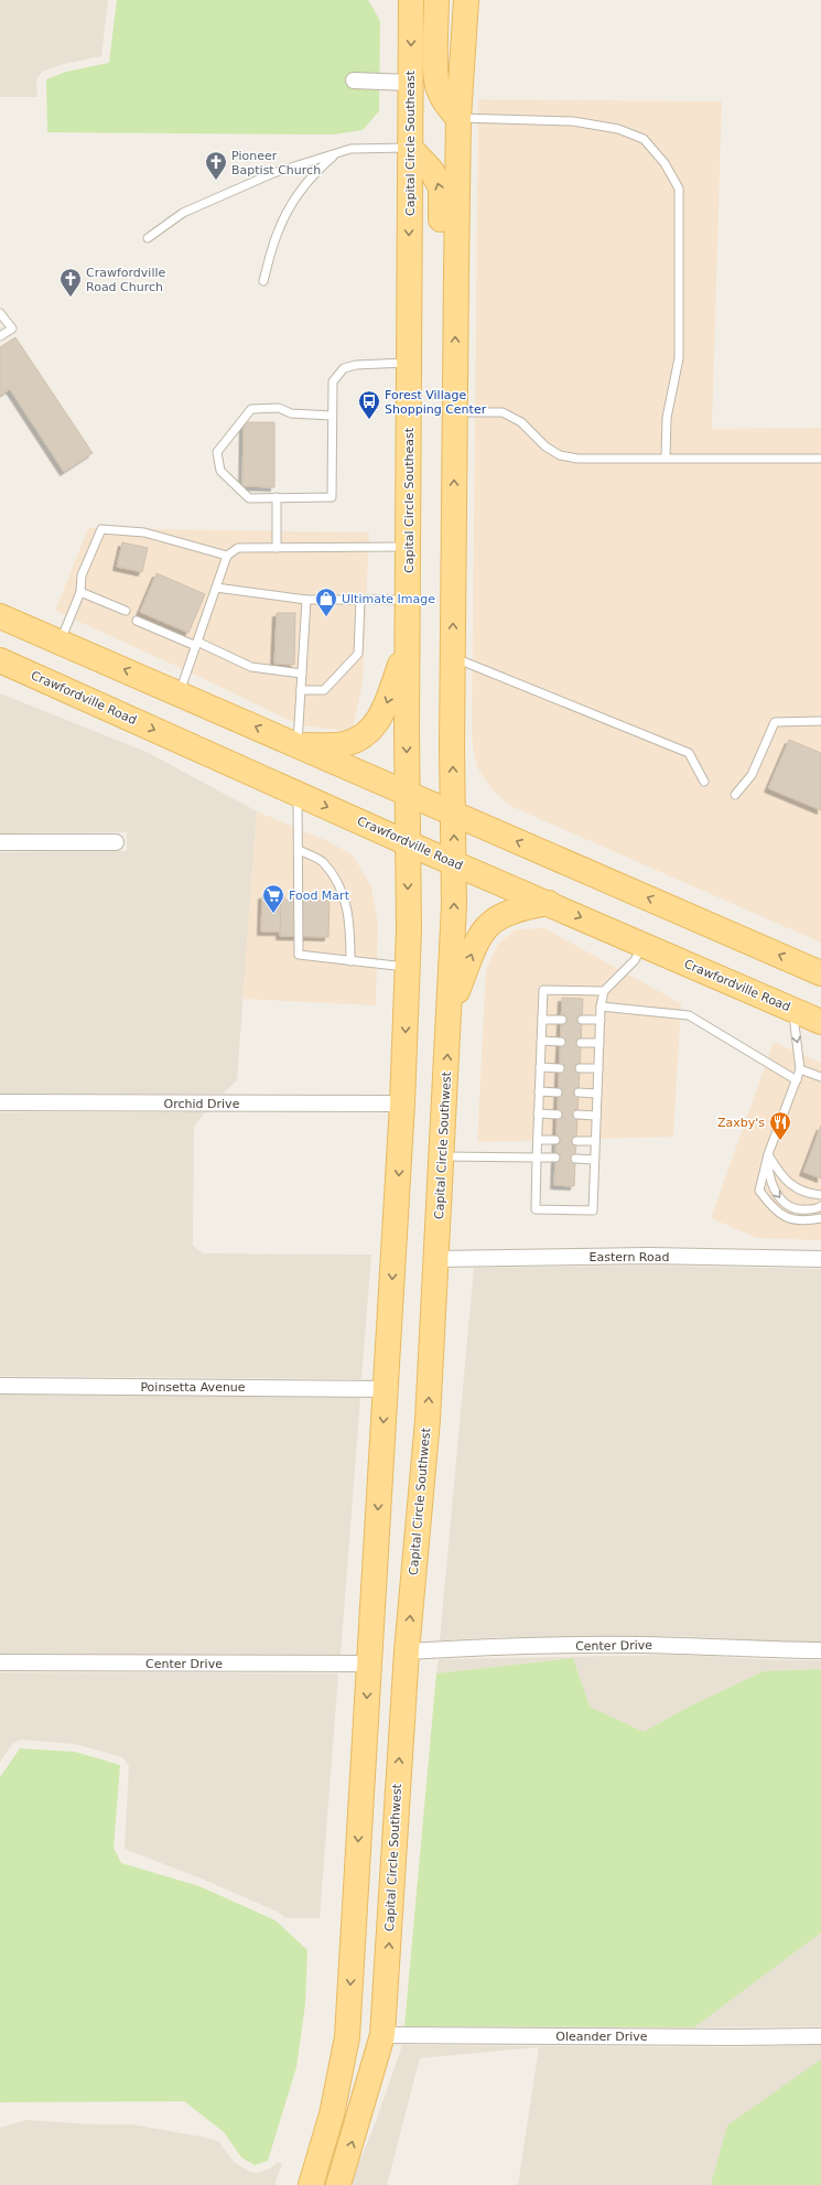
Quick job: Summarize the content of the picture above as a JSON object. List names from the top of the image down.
{
  "streets": {
    "main road": ["Capital Circle Southeast", "Crawfordville Road", "Capital Circle Southwest"],
    "street": [
      "Orchid Drive",
      "Eastern Road",
      "Poinsetta Avenue",
      "Center Drive",
      "Oleander Drive"
    ]
  },
  "crossings": [
    ["Capital Circle Southeast", "Crawfordville Road"],
    ["Crawfordville Road", "Capital Circle Southwest"],
    ["Capital Circle Southwest", "Eastern Road"],
    ["Capital Circle Southwest", "Center Drive"],
    ["Capital Circle Southwest", "Oleander Drive"]
  ],
  "places": {
    "church": ["Pioneer Baptist Church", "Crawfordville Road Church"],
    "bus stop": ["Forest Village Shopping Center"],
    "shop": ["Ultimate Image"],
    "supermarket": ["Food Mart"],
    "restaurant": ["Zaxby's"]
  }
}
